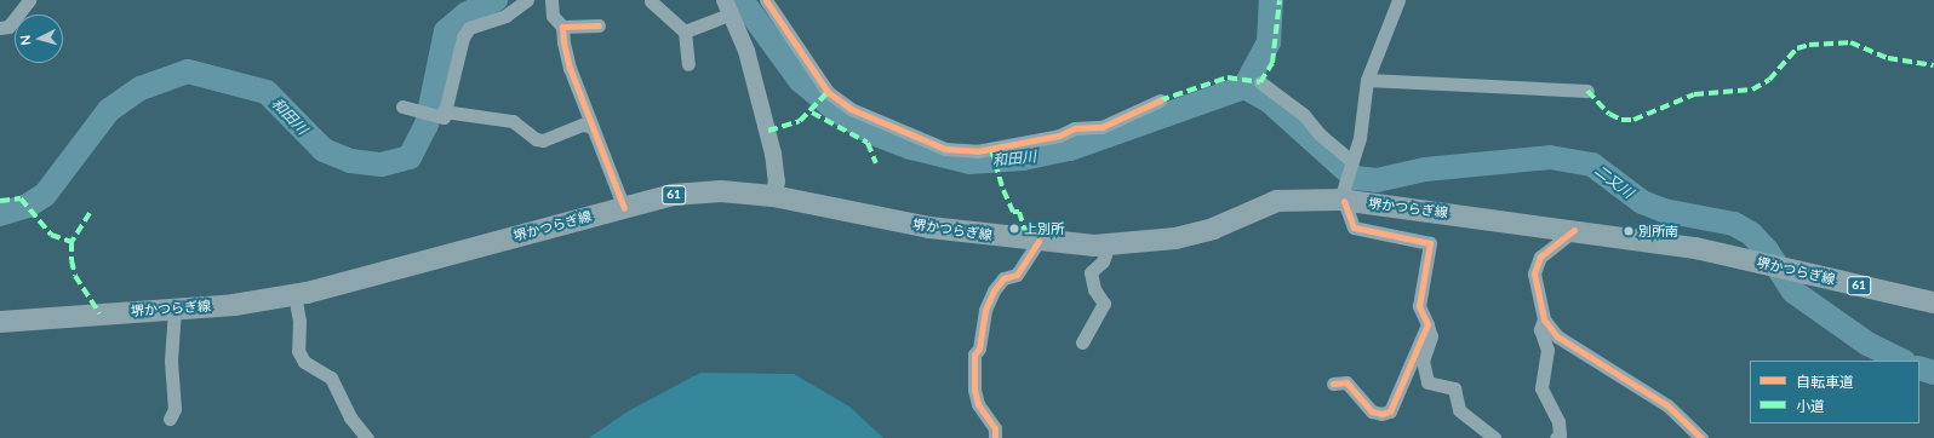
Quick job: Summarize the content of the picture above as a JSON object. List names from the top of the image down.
{
  "streets": {
    "main road": ["61", "堺かつらぎ線"]
  },
  "water": ["和田川", "二又川"],
  "places": ["上別所", "別所南"],
  "legend": ["自転車道", "小道"],
  "north": "left"
}
